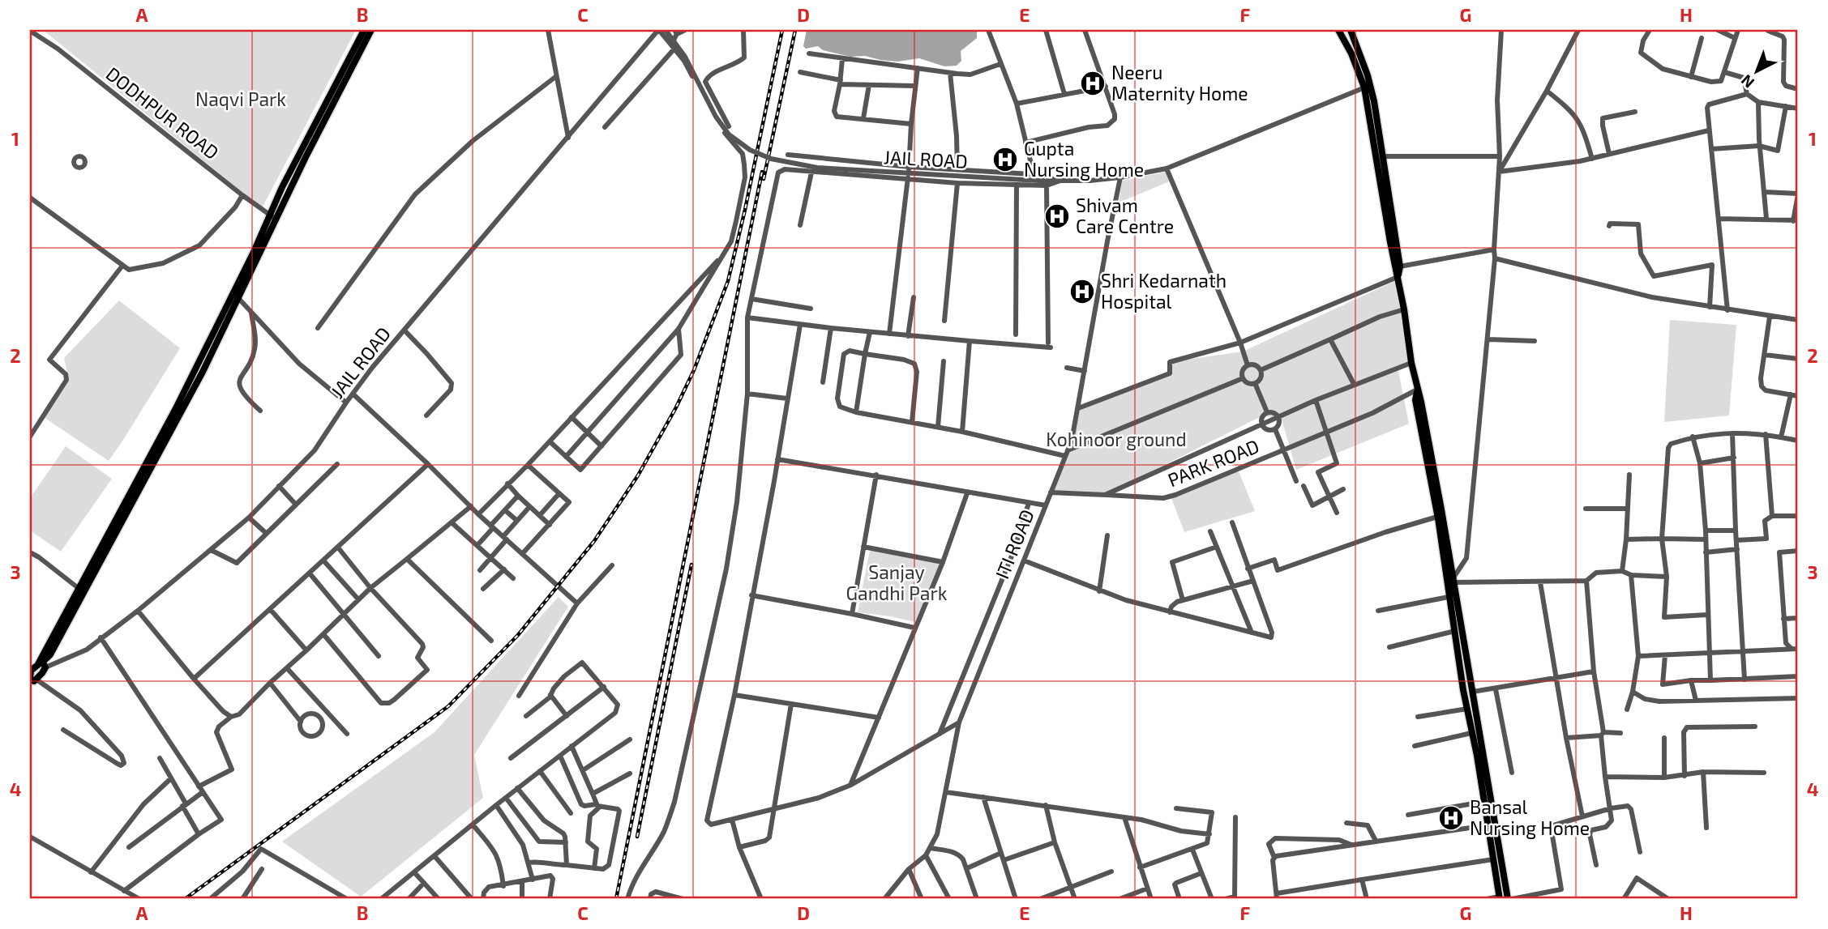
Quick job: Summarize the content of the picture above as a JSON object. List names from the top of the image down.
{
  "streets": {
    "street": [
      "DODHPUR ROAD",
      "JAIL ROAD",
      "PARK ROAD",
      "ITI ROAD"
    ]
  },
  "crossings": [
    ["JAIL ROAD", "ITI ROAD"],
    ["PARK ROAD", "ITI ROAD"]
  ],
  "parks": ["Naqvi Park", "Kohinoor ground", "Sanjay Gandhi Park"],
  "places": {
    "hospital": [
      "Neeru Maternity Home",
      "Gupta Nursing Home",
      "Shivam Care Centre",
      "Shri Kedarnath Hospital",
      "Bansal Nursing Home"
    ]
  },
  "north": "bottom left",
  "grid": {
    "columns": [
      "A",
      "B",
      "C",
      "D",
      "E",
      "F",
      "G",
      "H"
    ],
    "rows": [
      "1",
      "2",
      "3",
      "4"
    ]
  }
}
